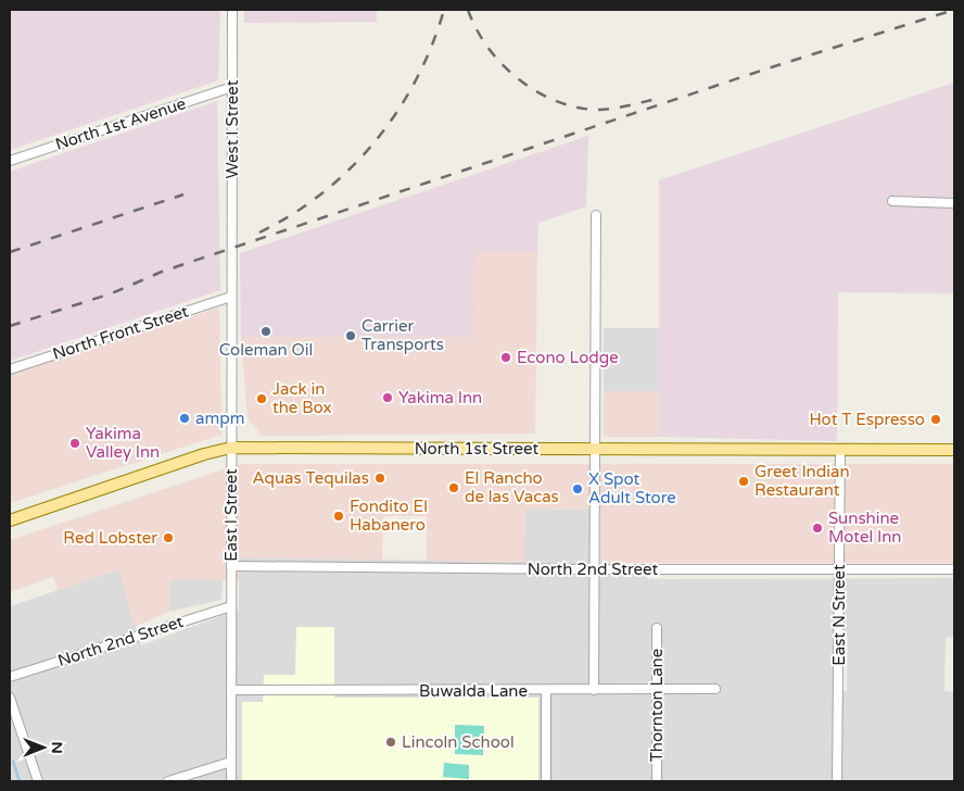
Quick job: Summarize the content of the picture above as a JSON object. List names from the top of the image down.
{
  "streets": {
    "main road": ["North 1st Street"],
    "street": [
      "North 1st Avenue",
      "West I Street",
      "North Front Street",
      "East I Street",
      "North 2nd Street",
      "East N Street",
      "Buwalda Lane",
      "Thornton Lane"
    ]
  },
  "crossings": [
    ["North 1st Avenue", "West I Street"],
    ["West I Street", "East I Street"],
    ["North Front Street", "East I Street"],
    ["North 1st Street", "East I Street"],
    ["North 1st Street", "East N Street"],
    ["East I Street", "North 2nd Street"],
    ["East I Street", "Buwalda Lane"],
    ["North 2nd Street", "East N Street"],
    ["Buwalda Lane", "Thornton Lane"]
  ],
  "places": [
    "Coleman Oil",
    "Carrier Transports",
    "Econo Lodge",
    "Yakima Inn",
    "Jack in the Box",
    "ampm",
    "Hot T Espresso",
    "Yakima Valley Inn",
    "Aquas Tequilas",
    "Greet Indian Restaurant",
    "El Rancho de las Vacas",
    "X Spot Adult Store",
    "Fondito El Habanero",
    "Sunshine Motel Inn",
    "Red Lobster",
    "Lincoln School"
  ],
  "north": "right"
}
